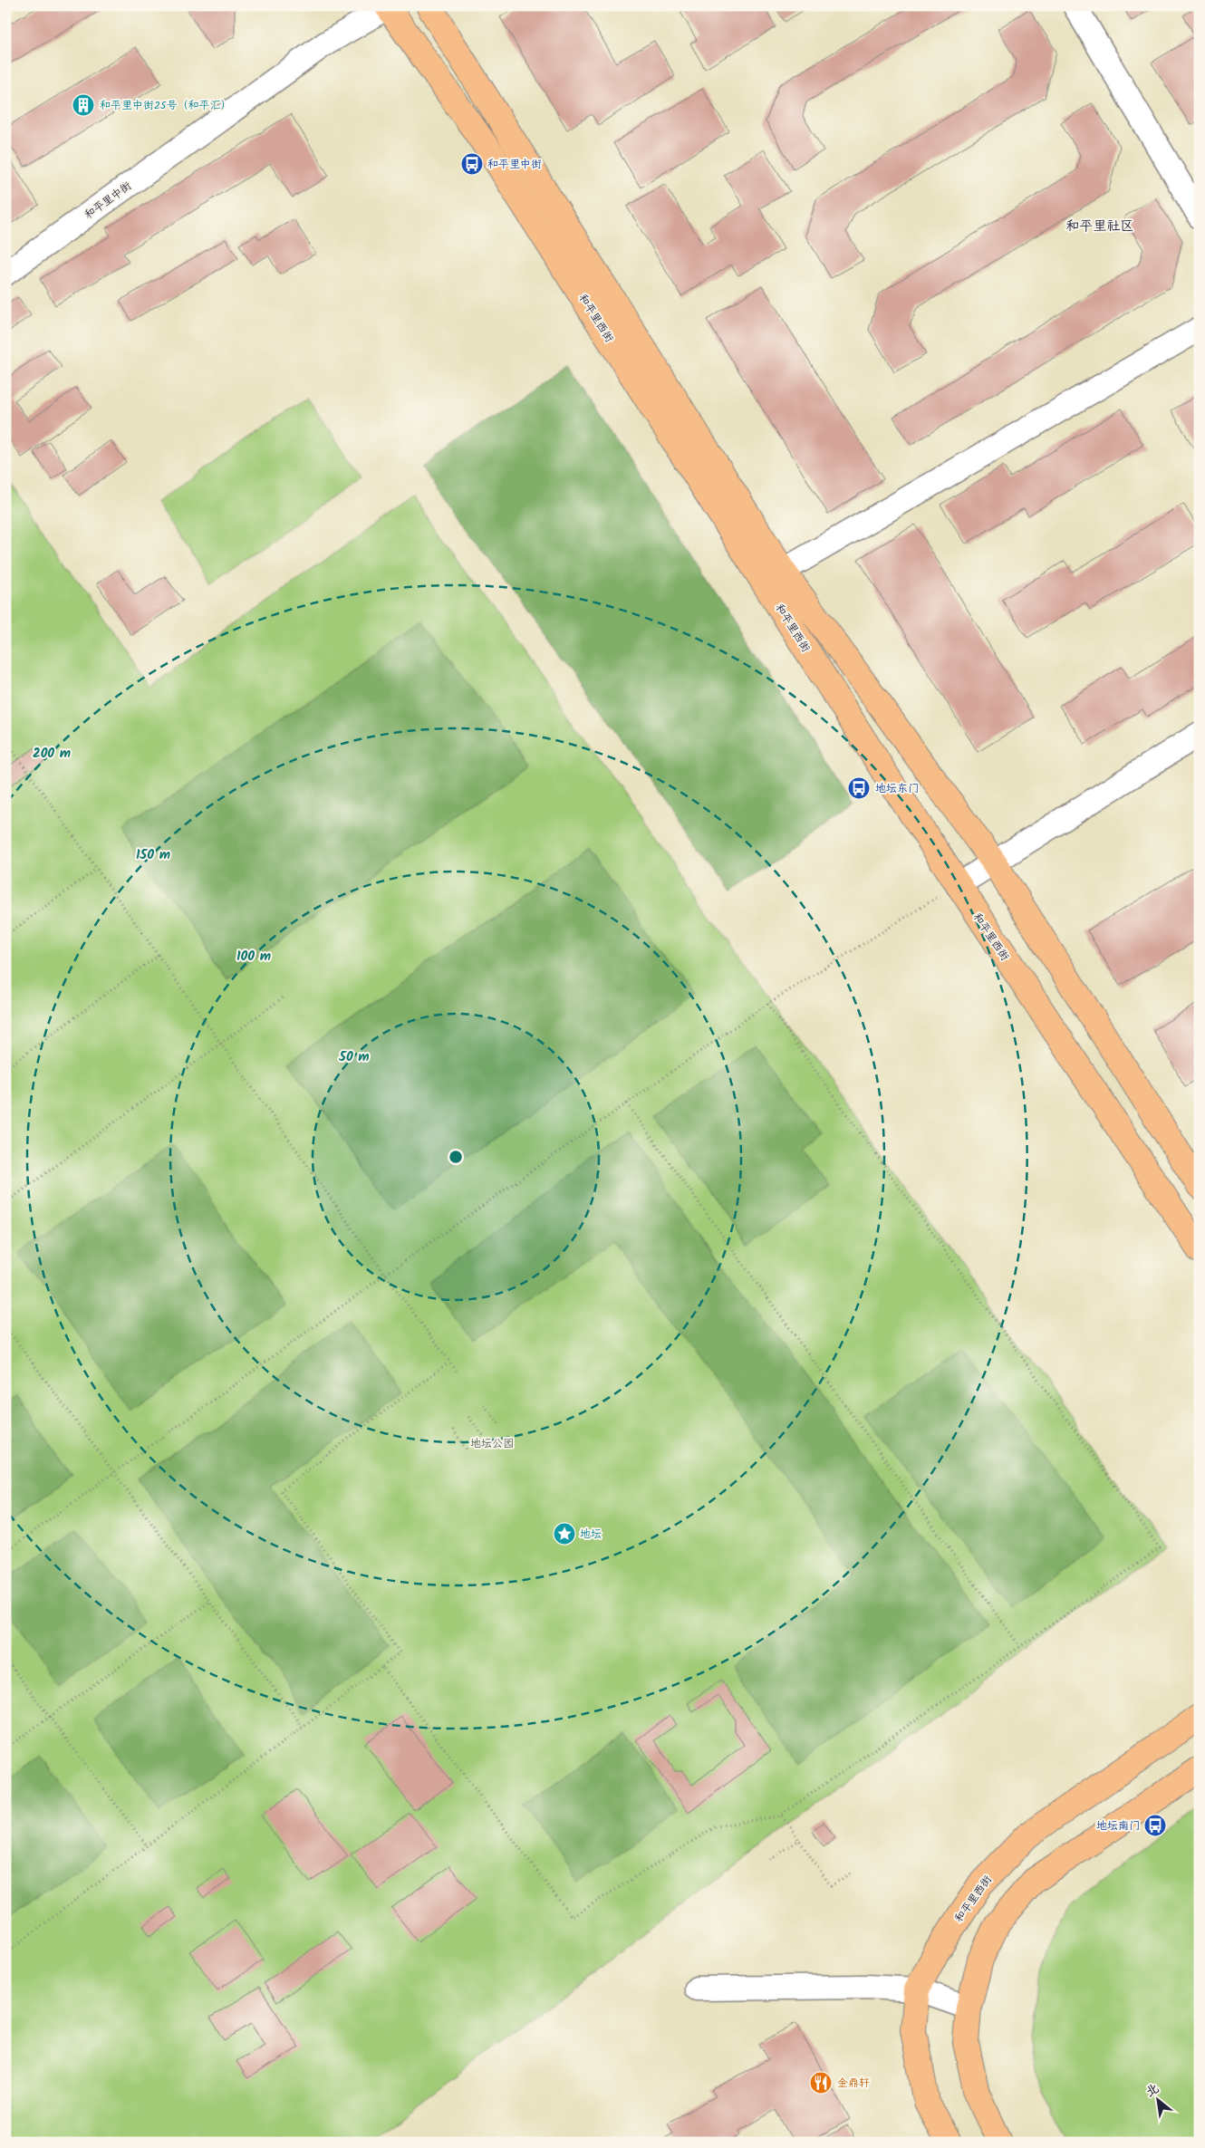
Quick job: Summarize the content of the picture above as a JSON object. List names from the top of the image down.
{
  "streets": {
    "main road": ["和平里西街"],
    "street": ["和平里中街"]
  },
  "crossings": [
    ["和平里中街", "和平里西街"]
  ],
  "districts": ["和平里社区"],
  "parks": ["地坛公园"],
  "places": {
    "building": ["和平里中街25号（和平汇）"],
    "bus stop": ["和平里中街", "地坛东门", "地坛南门"],
    "place": ["地坛"],
    "restaurant": ["金鼎轩"]
  },
  "north": "top left",
  "rings": [
    "200 m",
    "150 m",
    "100 m",
    "50 m"
  ]
}
